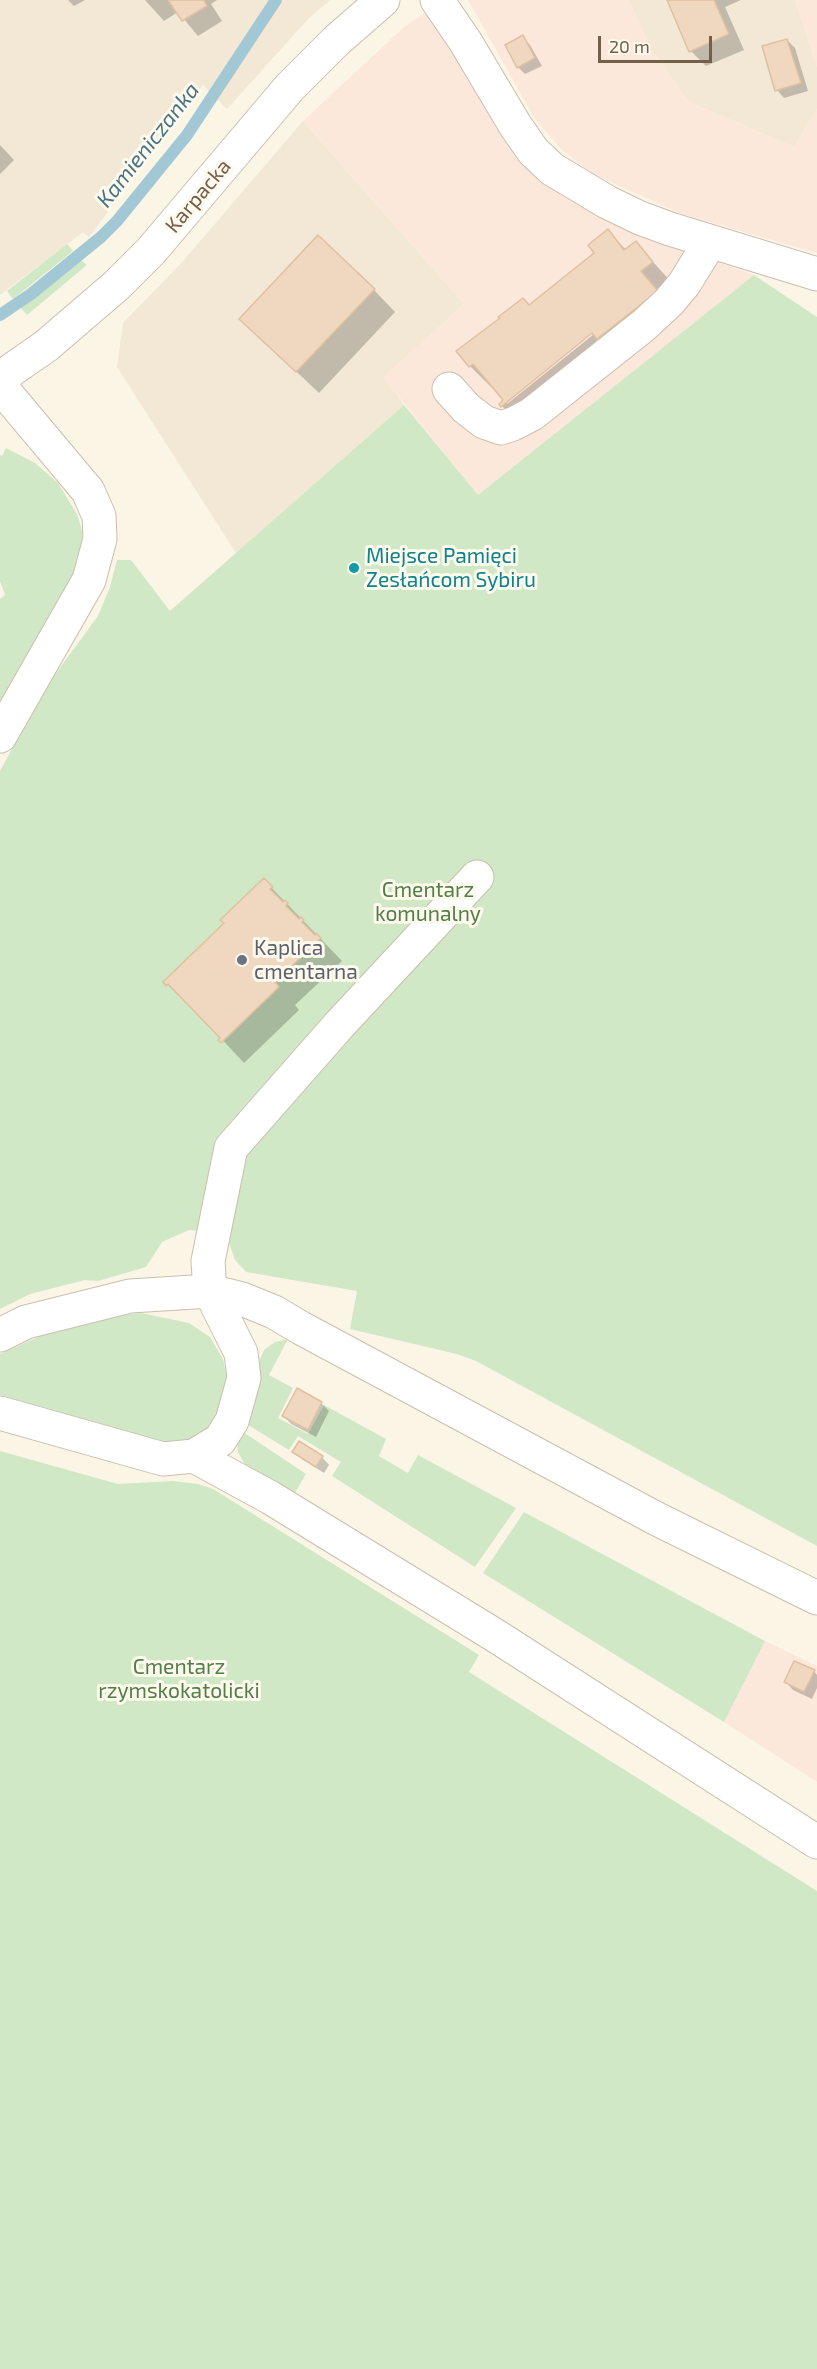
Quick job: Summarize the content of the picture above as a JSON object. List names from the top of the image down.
{
  "streets": {
    "street": ["Karpacka"]
  },
  "water": ["Kamieniczanka"],
  "parks": ["Cmentarz komunalny", "Cmentarz rzymskokatolicki"],
  "places": ["Miejsce Pamięci Zesłańcom Sybiru", "Kaplica cmentarna"],
  "scale_bar": "20 m"
}
